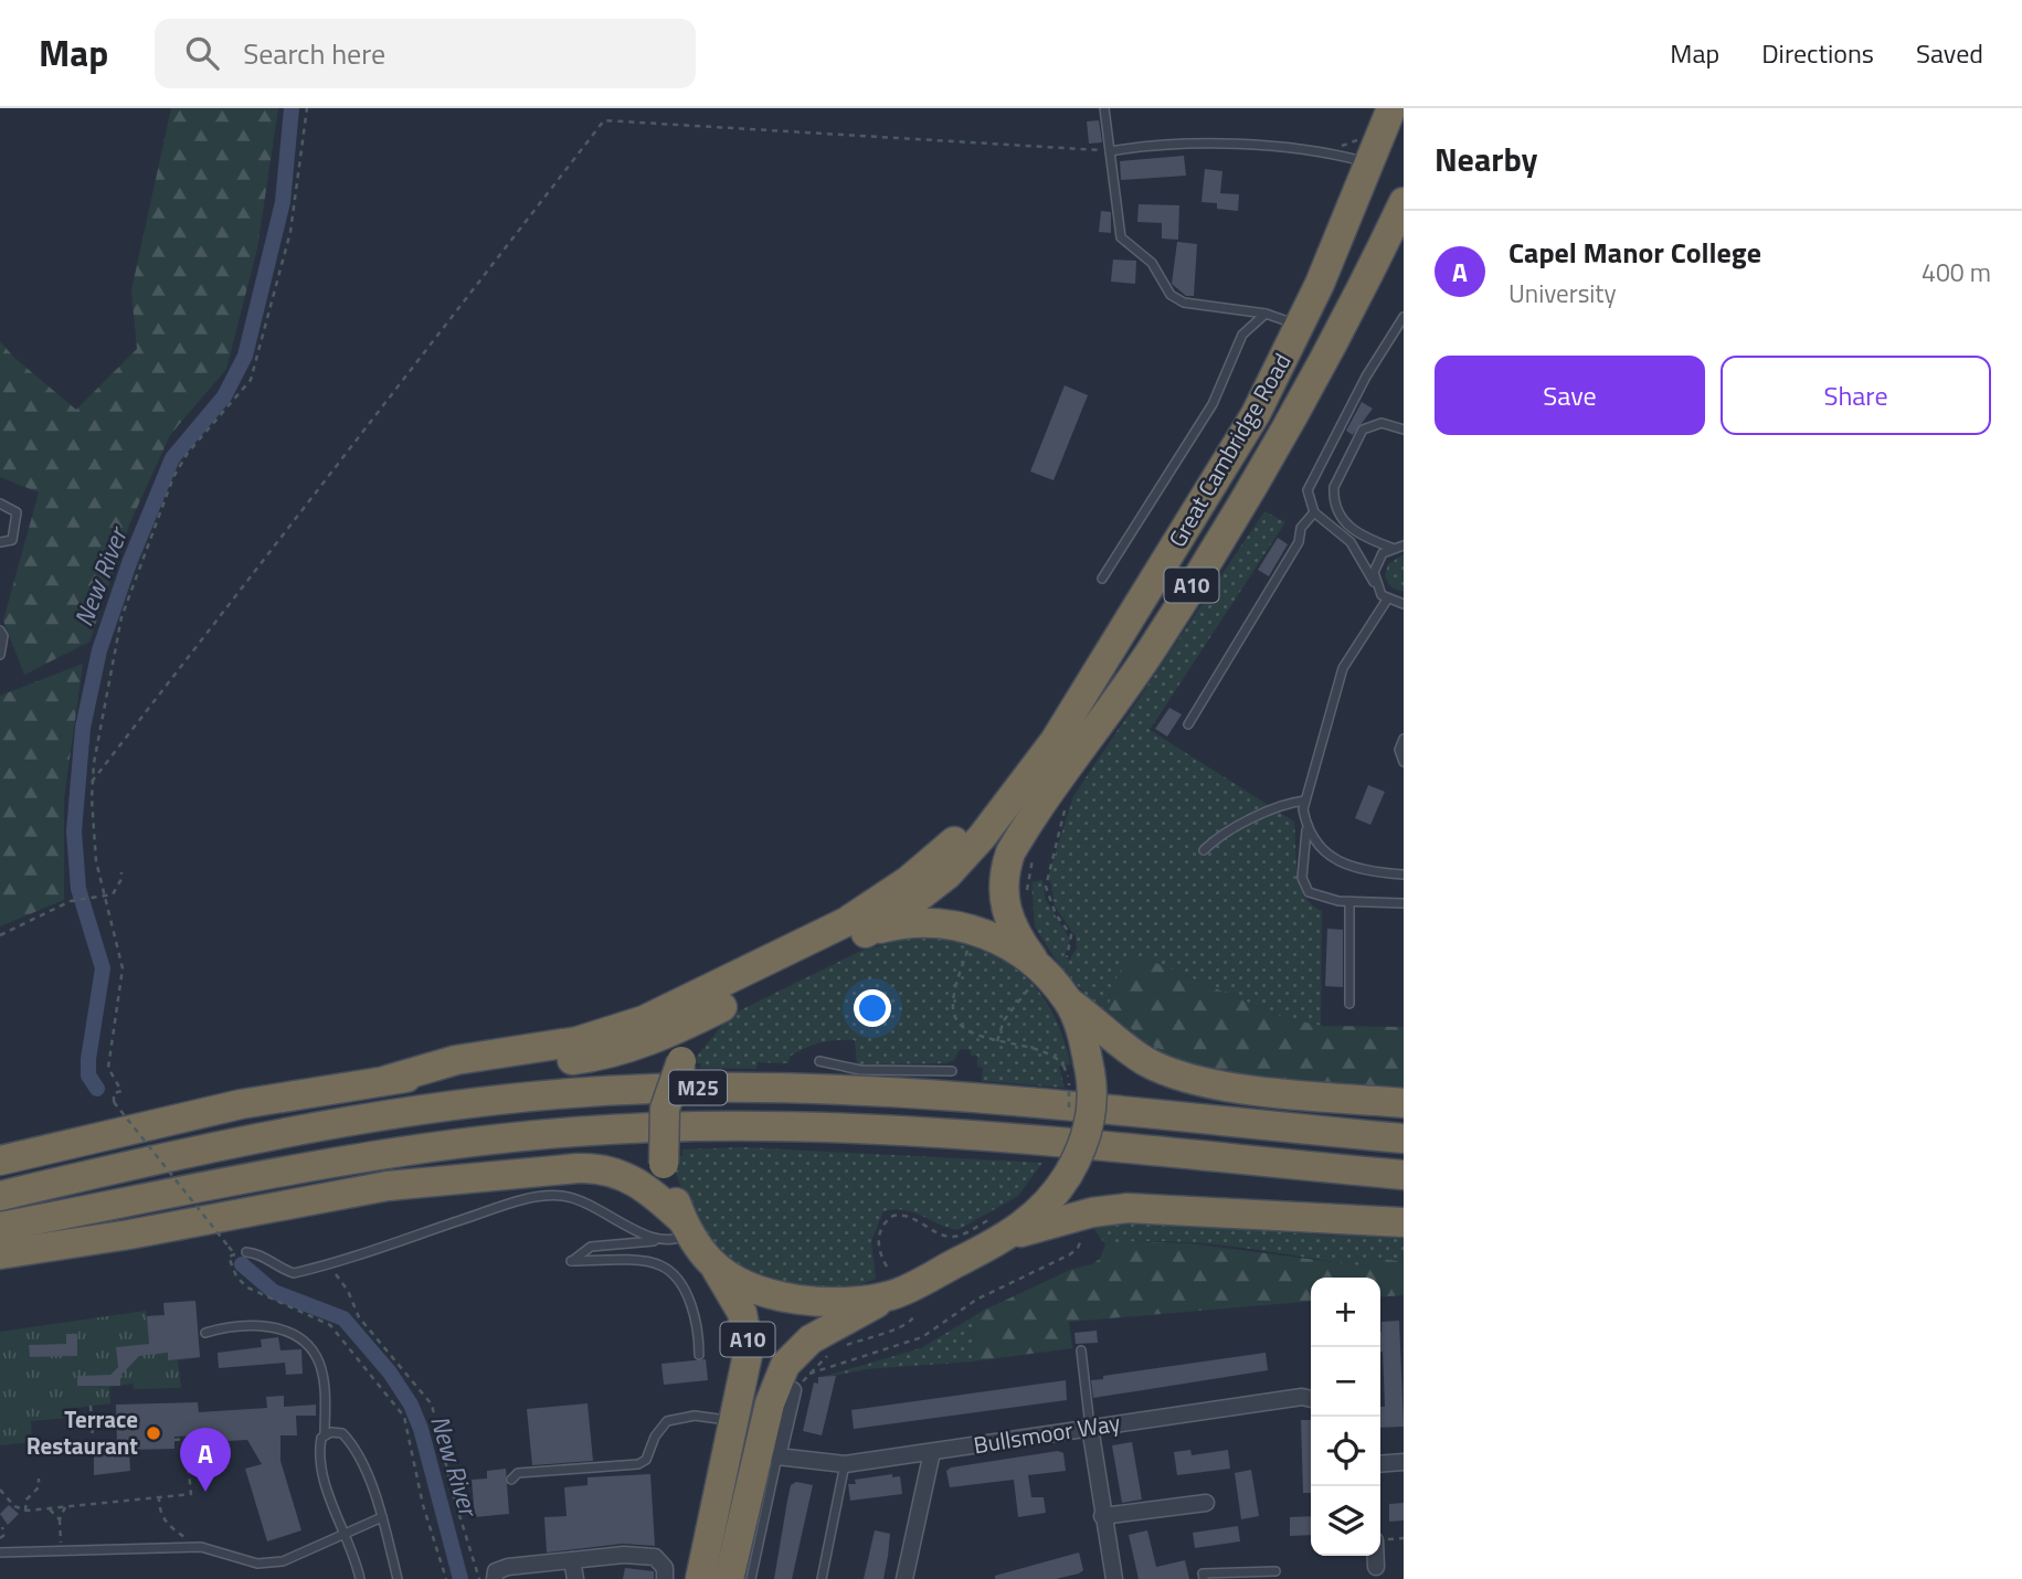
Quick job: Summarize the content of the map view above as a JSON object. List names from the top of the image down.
{
  "streets": {
    "highway": ["Great Cambridge Road", "A10", "M25"],
    "street": ["Bullsmoor Way"]
  },
  "crossings": [
    ["Great Cambridge Road", "M25"]
  ],
  "water": ["New River"],
  "places": ["Terrace Restaurant"],
  "page": {
    "header": "Map",
    "search": "Search here",
    "nav": ["Map", "Directions", "Saved"],
    "heading": "Nearby",
    "list": [
      {
        "mark": "A",
        "name": "Capel Manor College",
        "note": "University",
        "value": "400 m"
      }
    ],
    "buttons": ["Save", "Share"],
    "map_buttons": ["+", "−"],
    "pins": "A"
  }
}
